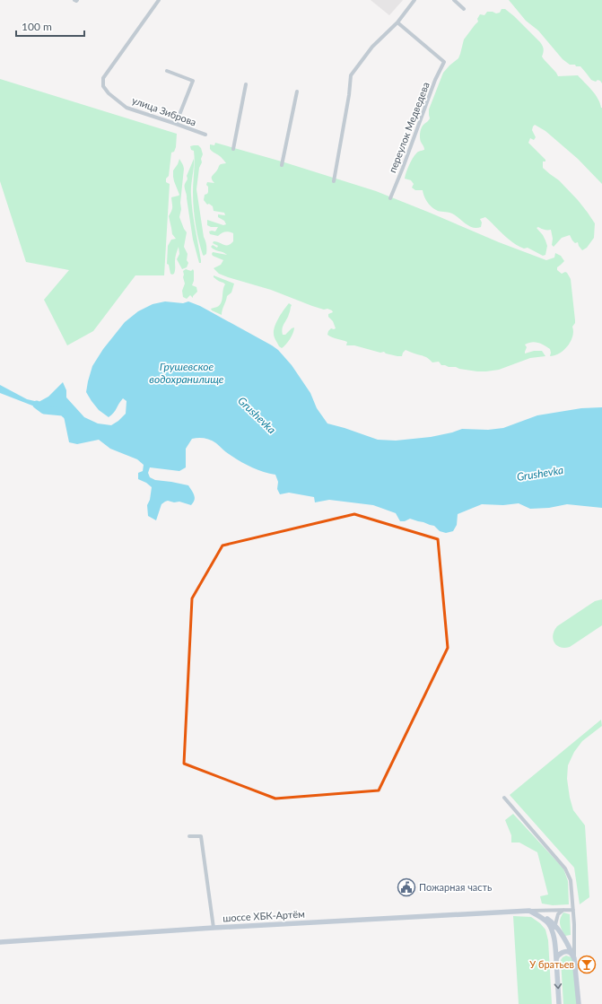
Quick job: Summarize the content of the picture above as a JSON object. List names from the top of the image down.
{
  "streets": {
    "main road": ["шоссе ХБК-Артём"],
    "street": ["улица Зиброва", "переулок Медведева"]
  },
  "water": ["Грушевское водохранилище", "Grushevka"],
  "places": {
    "public building": ["Пожарная часть"],
    "bar": ["У братьев"]
  },
  "scale_bar": "100 m"
}
